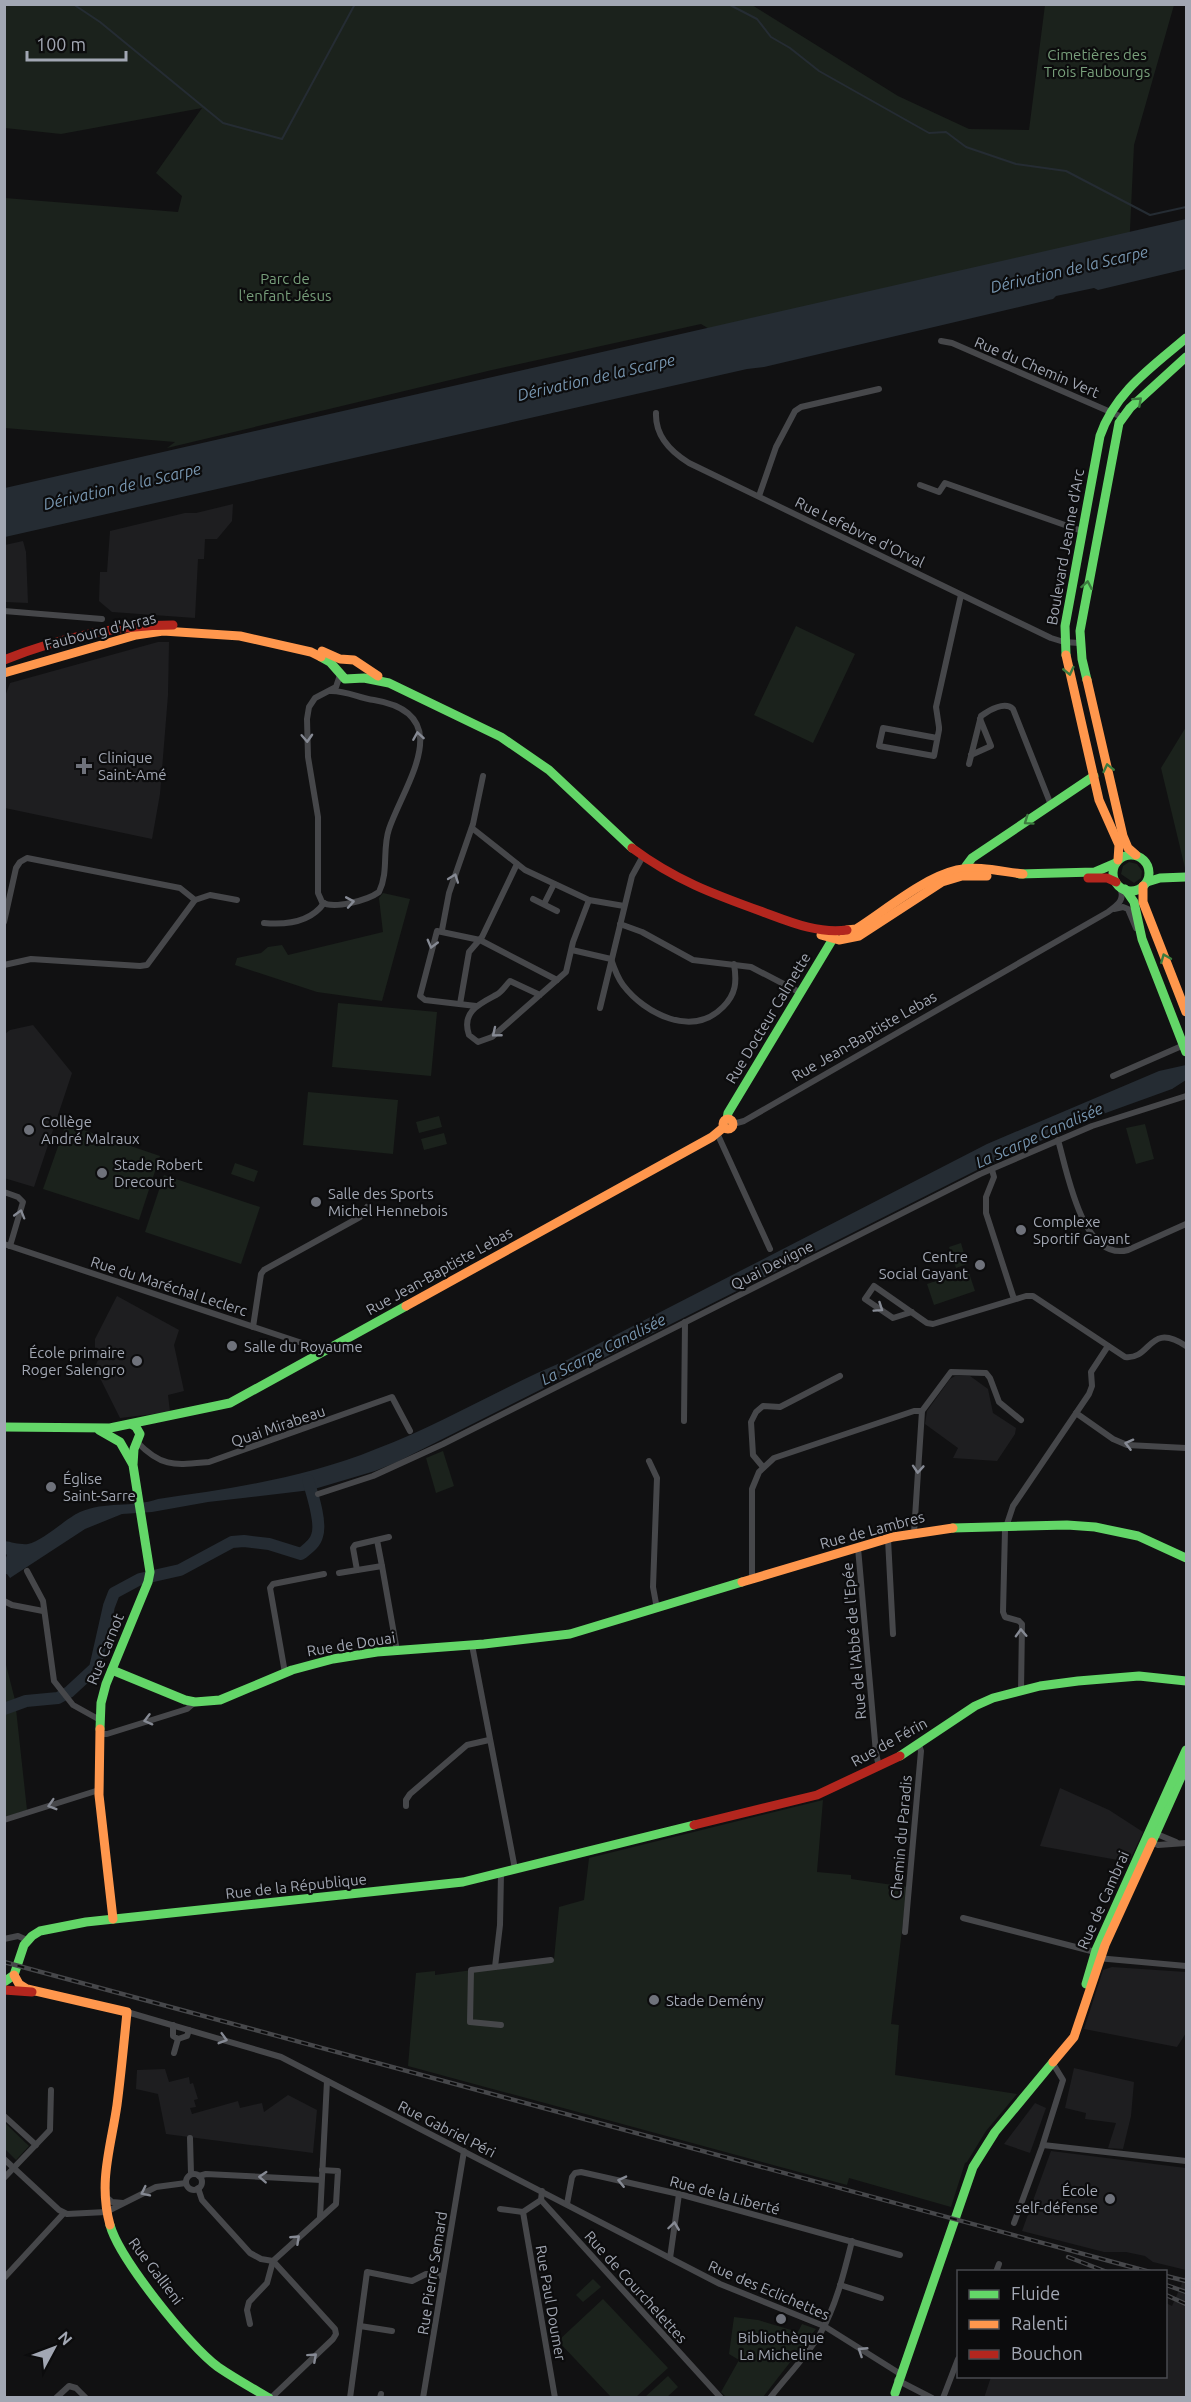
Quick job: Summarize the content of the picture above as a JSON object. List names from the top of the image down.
{
  "streets": {
    "main road": [
      "Boulevard Jeanne d'Arc",
      "Faubourg d'Arras",
      "Rue Docteur Calmette",
      "Rue Jean-Baptiste Lebas",
      "Rue de Lambres",
      "Rue de Douai",
      "Rue Carnot",
      "Rue de Férin",
      "Rue de la République",
      "Rue de Cambrai",
      "Rue Gallieni"
    ],
    "street": [
      "Rue du Chemin Vert",
      "Rue Lefebvre d'Orval",
      "Quai Devigne",
      "Rue du Maréchal Leclerc",
      "Quai Mirabeau",
      "Rue de l'Abbé de l'Epée",
      "Chemin du Paradis",
      "Rue Gabriel Péri",
      "Rue de la Liberté",
      "Rue Pierre Semard",
      "Rue de Courchelettes",
      "Rue des Eclichettes",
      "Rue Paul Doumer"
    ]
  },
  "crossings": [
    ["Rue du Chemin Vert", "Boulevard Jeanne d'Arc"],
    ["Rue Lefebvre d'Orval", "Boulevard Jeanne d'Arc"],
    ["Rue Docteur Calmette", "Rue Jean-Baptiste Lebas"],
    ["Rue Jean-Baptiste Lebas", "Rue du Maréchal Leclerc"],
    ["Rue Jean-Baptiste Lebas", "Quai Mirabeau"],
    ["Rue Jean-Baptiste Lebas", "Rue Carnot"],
    ["Quai Mirabeau", "Rue Carnot"],
    ["Rue de Lambres", "Rue de l'Abbé de l'Epée"],
    ["Rue de Lambres", "Rue de Douai"],
    ["Rue de l'Abbé de l'Epée", "Rue de Férin"],
    ["Rue de Douai", "Rue Carnot"],
    ["Rue Carnot", "Rue de la République"],
    ["Rue de Férin", "Chemin du Paradis"],
    ["Rue de Férin", "Rue de la République"],
    ["Rue de Cambrai", "Rue des Eclichettes"],
    ["Rue Gabriel Péri", "Rue de la Liberté"],
    ["Rue Gabriel Péri", "Rue Gallieni"],
    ["Rue Gabriel Péri", "Rue Pierre Semard"],
    ["Rue Gabriel Péri", "Rue des Eclichettes"]
  ],
  "water": ["Dérivation de la Scarpe", "La Scarpe Canalisée"],
  "parks": ["Cimetières des Trois Faubourgs", "Parc de l'enfant Jésus"],
  "places": {
    "health": ["Clinique Saint-Amé"],
    "other": [
      "Collège André Malraux",
      "Stade Robert Drecourt",
      "Salle des Sports Michel Hennebois",
      "Complexe Sportif Gayant",
      "Centre Social Gayant",
      "Salle du Royaume",
      "École primaire Roger Salengro",
      "Église Saint-Sarre",
      "Stade Demény",
      "École self-défense",
      "Bibliothèque La Micheline"
    ]
  },
  "legend": ["Fluide", "Ralenti", "Bouchon"],
  "scale_bar": "100 m",
  "north": "top right"
}
